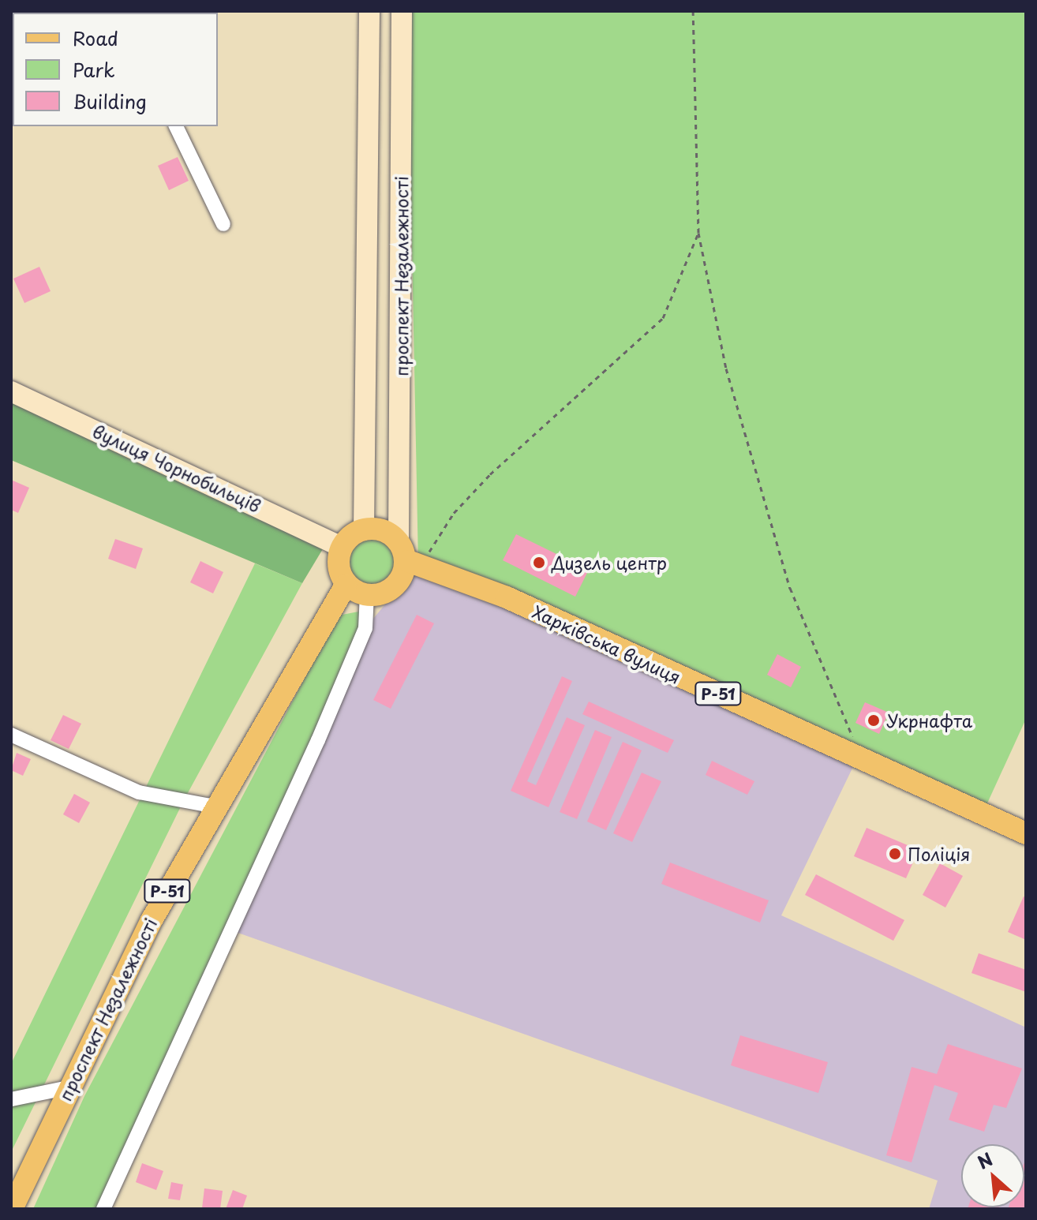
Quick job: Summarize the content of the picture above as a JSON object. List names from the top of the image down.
{
  "streets": {
    "main road": ["проспект Незалежності", "Харківська вулиця", "Р-51"],
    "street": ["вулиця Чорнобильців"]
  },
  "crossings": [
    ["проспект Незалежності", "вулиця Чорнобильців"],
    ["проспект Незалежності", "Харківська вулиця"],
    ["вулиця Чорнобильців", "Харківська вулиця"]
  ],
  "places": ["Дизель центр", "Укрнафта", "Поліція"],
  "legend": ["Road", "Park", "Building"],
  "north": "top left"
}
